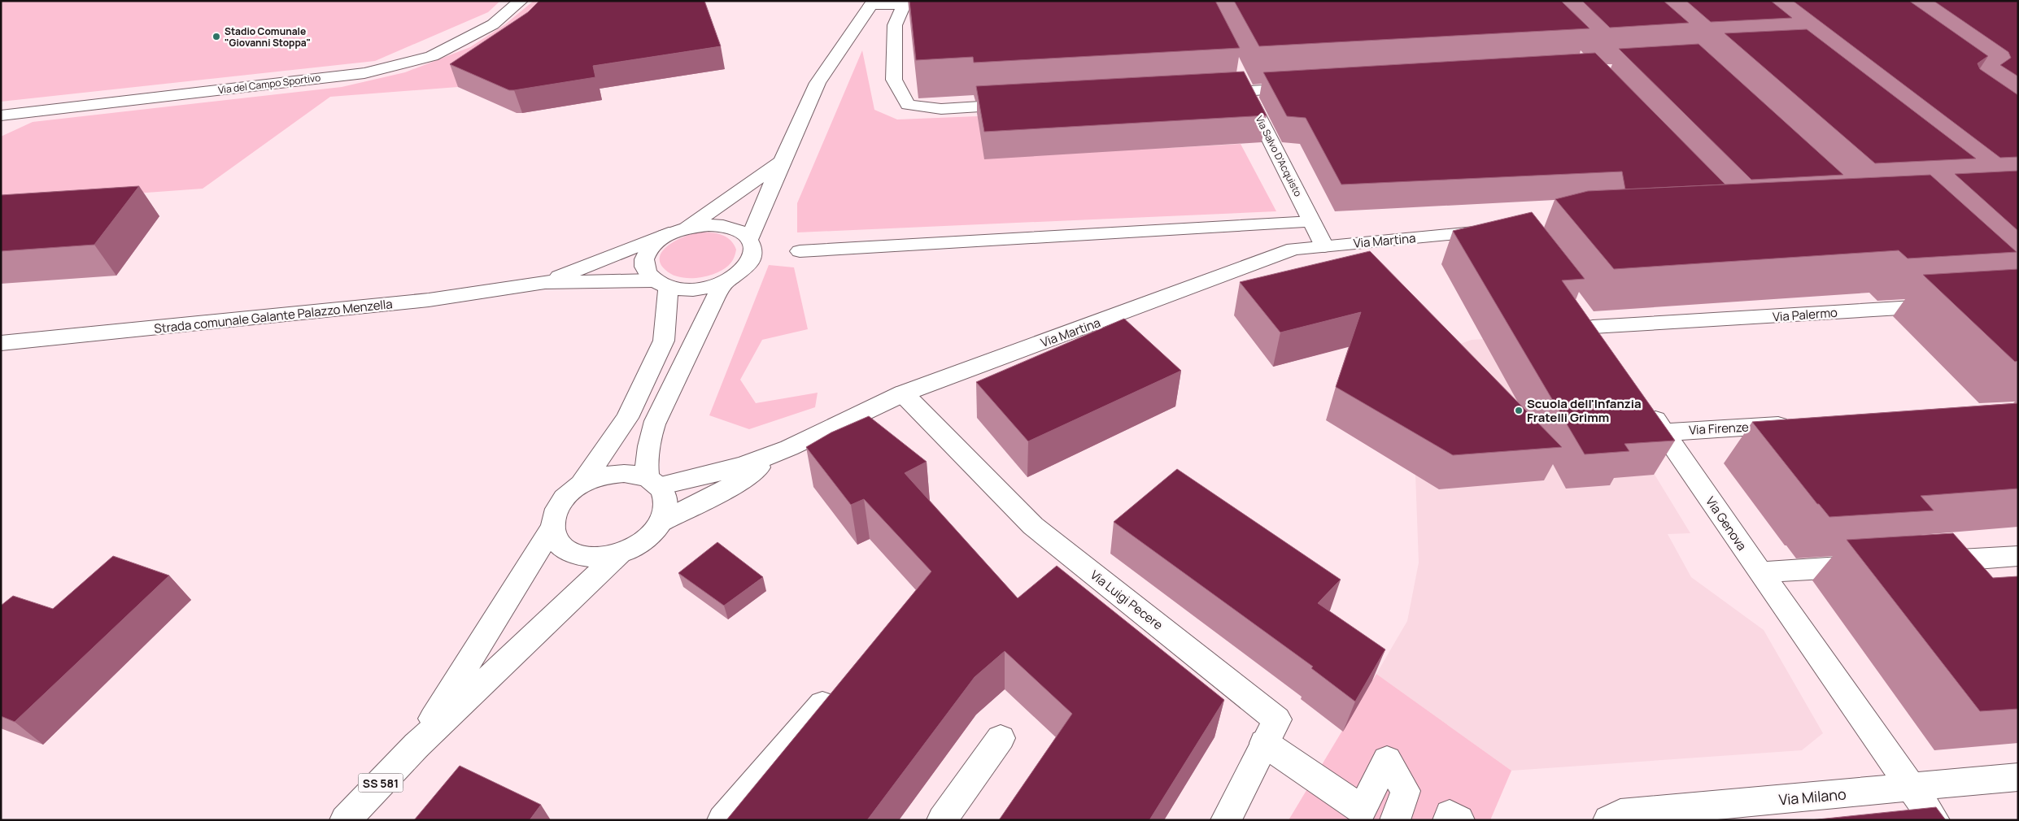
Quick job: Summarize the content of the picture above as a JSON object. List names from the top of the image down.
{
  "streets": {
    "street": [
      "Via del Campo Sportivo",
      "Via Salvo D'Acquisto",
      "Via Martina",
      "Via Palermo",
      "Strada comunale Galante Palazzo Menzella",
      "Via Firenze",
      "Via Genova",
      "Via Luigi Pecere",
      "SS 581",
      "Via Milano"
    ]
  },
  "crossings": [
    ["Via Salvo D'Acquisto", "Via Martina"],
    ["Via Martina", "Via Luigi Pecere"],
    ["Via Firenze", "Via Genova"],
    ["Via Genova", "Via Milano"]
  ],
  "places": ["Stadio Comunale \"Giovanni Stoppa\"", "Scuola dell'Infanzia Fratelli Grimm"]
}
